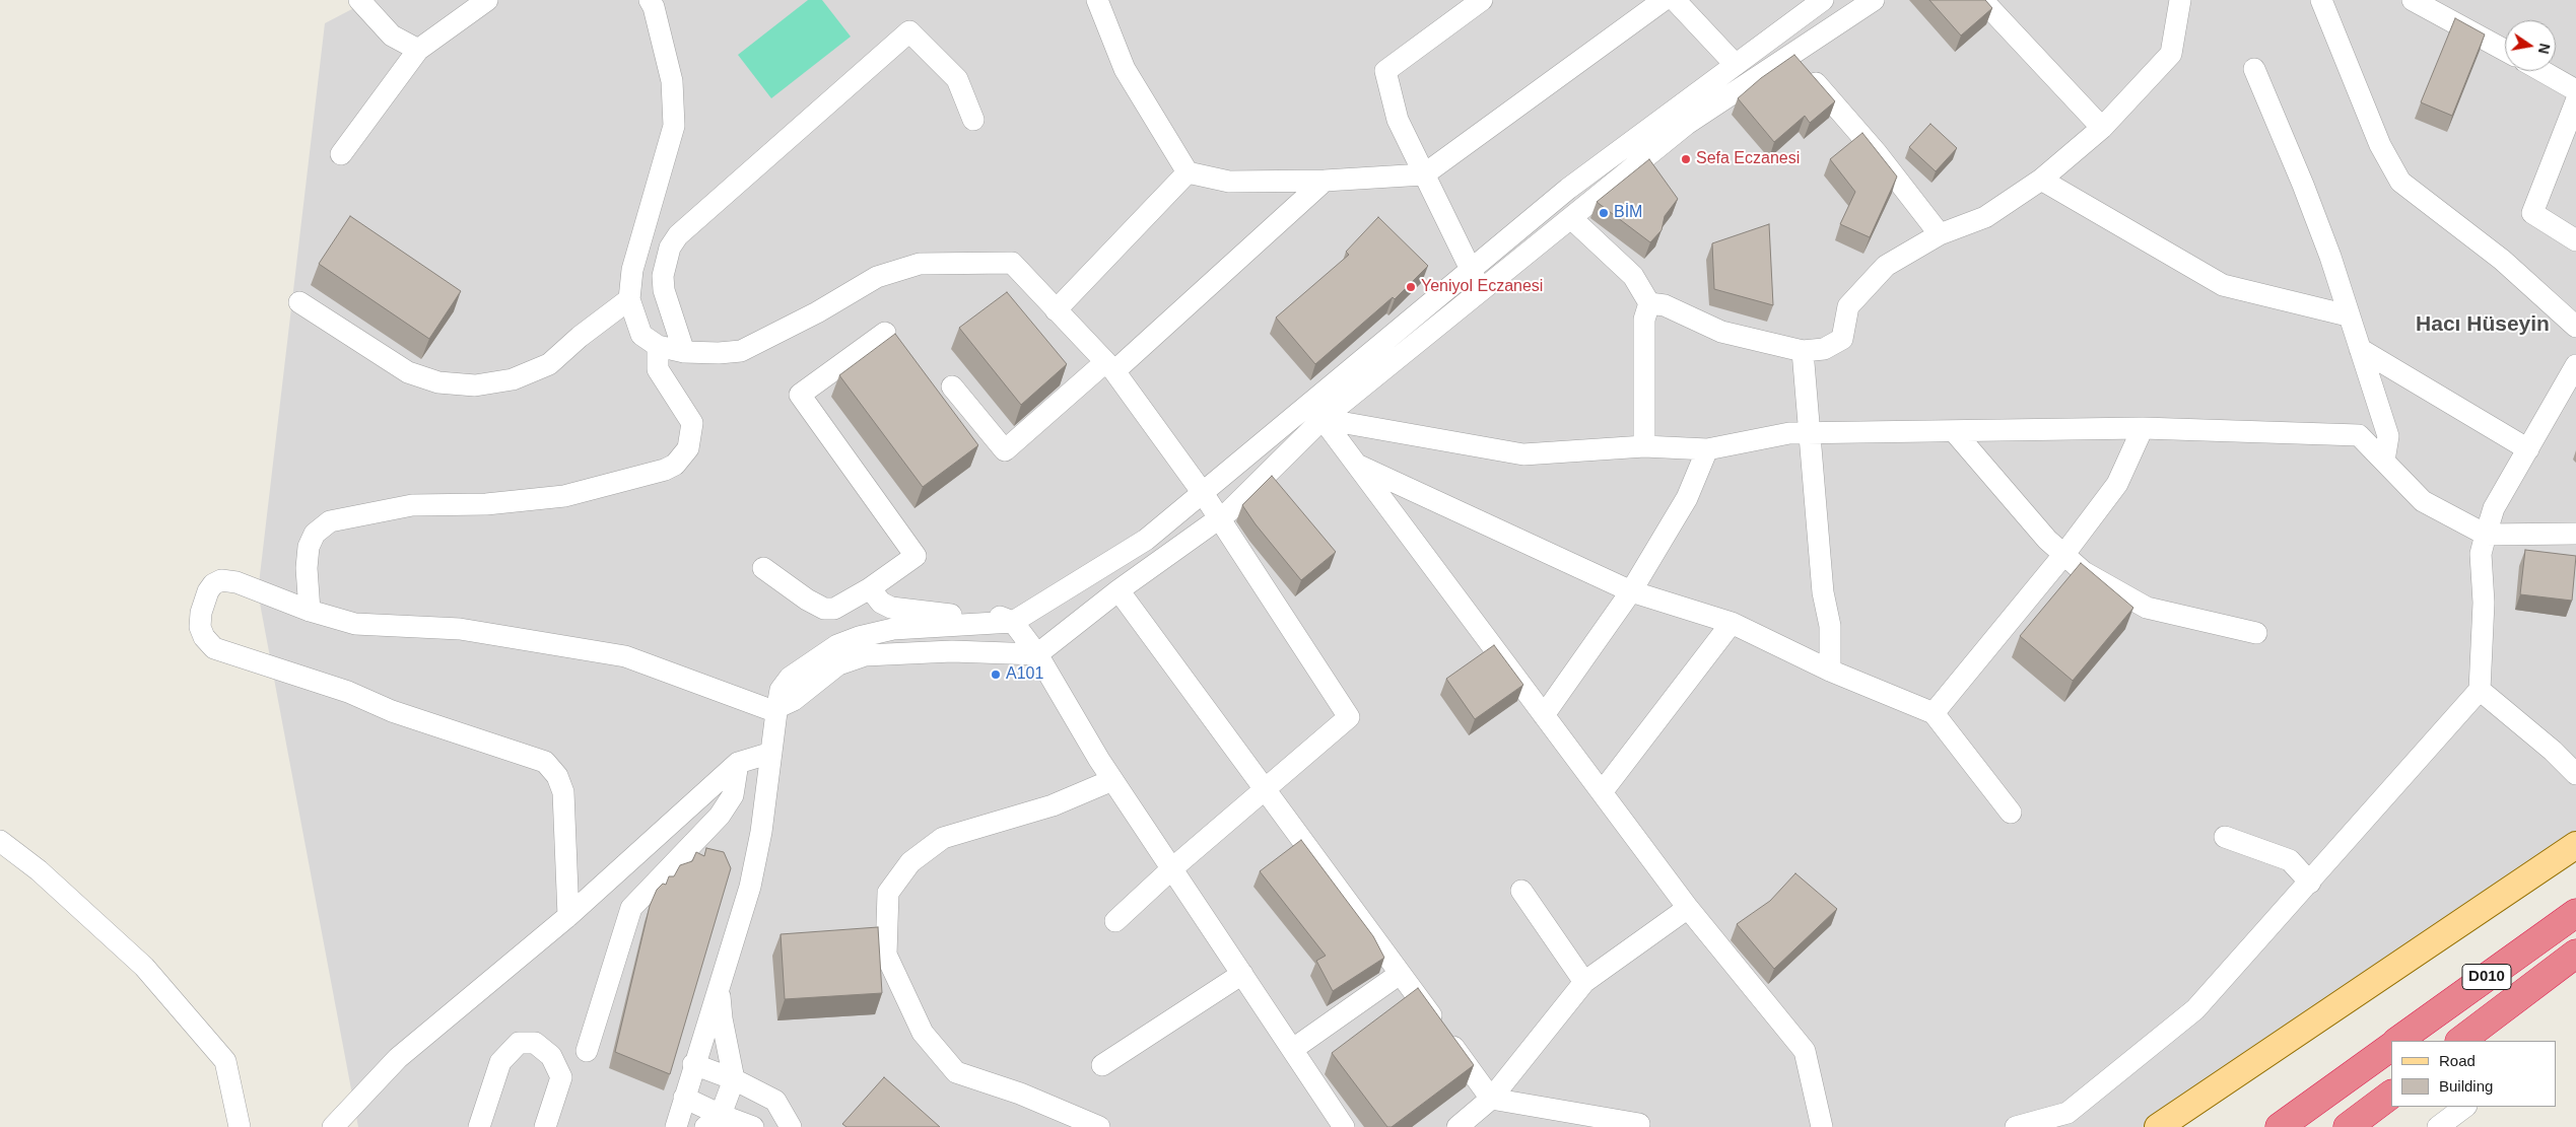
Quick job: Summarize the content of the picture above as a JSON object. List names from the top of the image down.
{
  "streets": {
    "highway": ["D010"]
  },
  "districts": ["Hacı Hüseyin"],
  "places": [
    "Sefa Eczanesi",
    "BİM",
    "Yeniyol Eczanesi",
    "A101"
  ],
  "legend": ["Road", "Building"],
  "north": "right"
}
